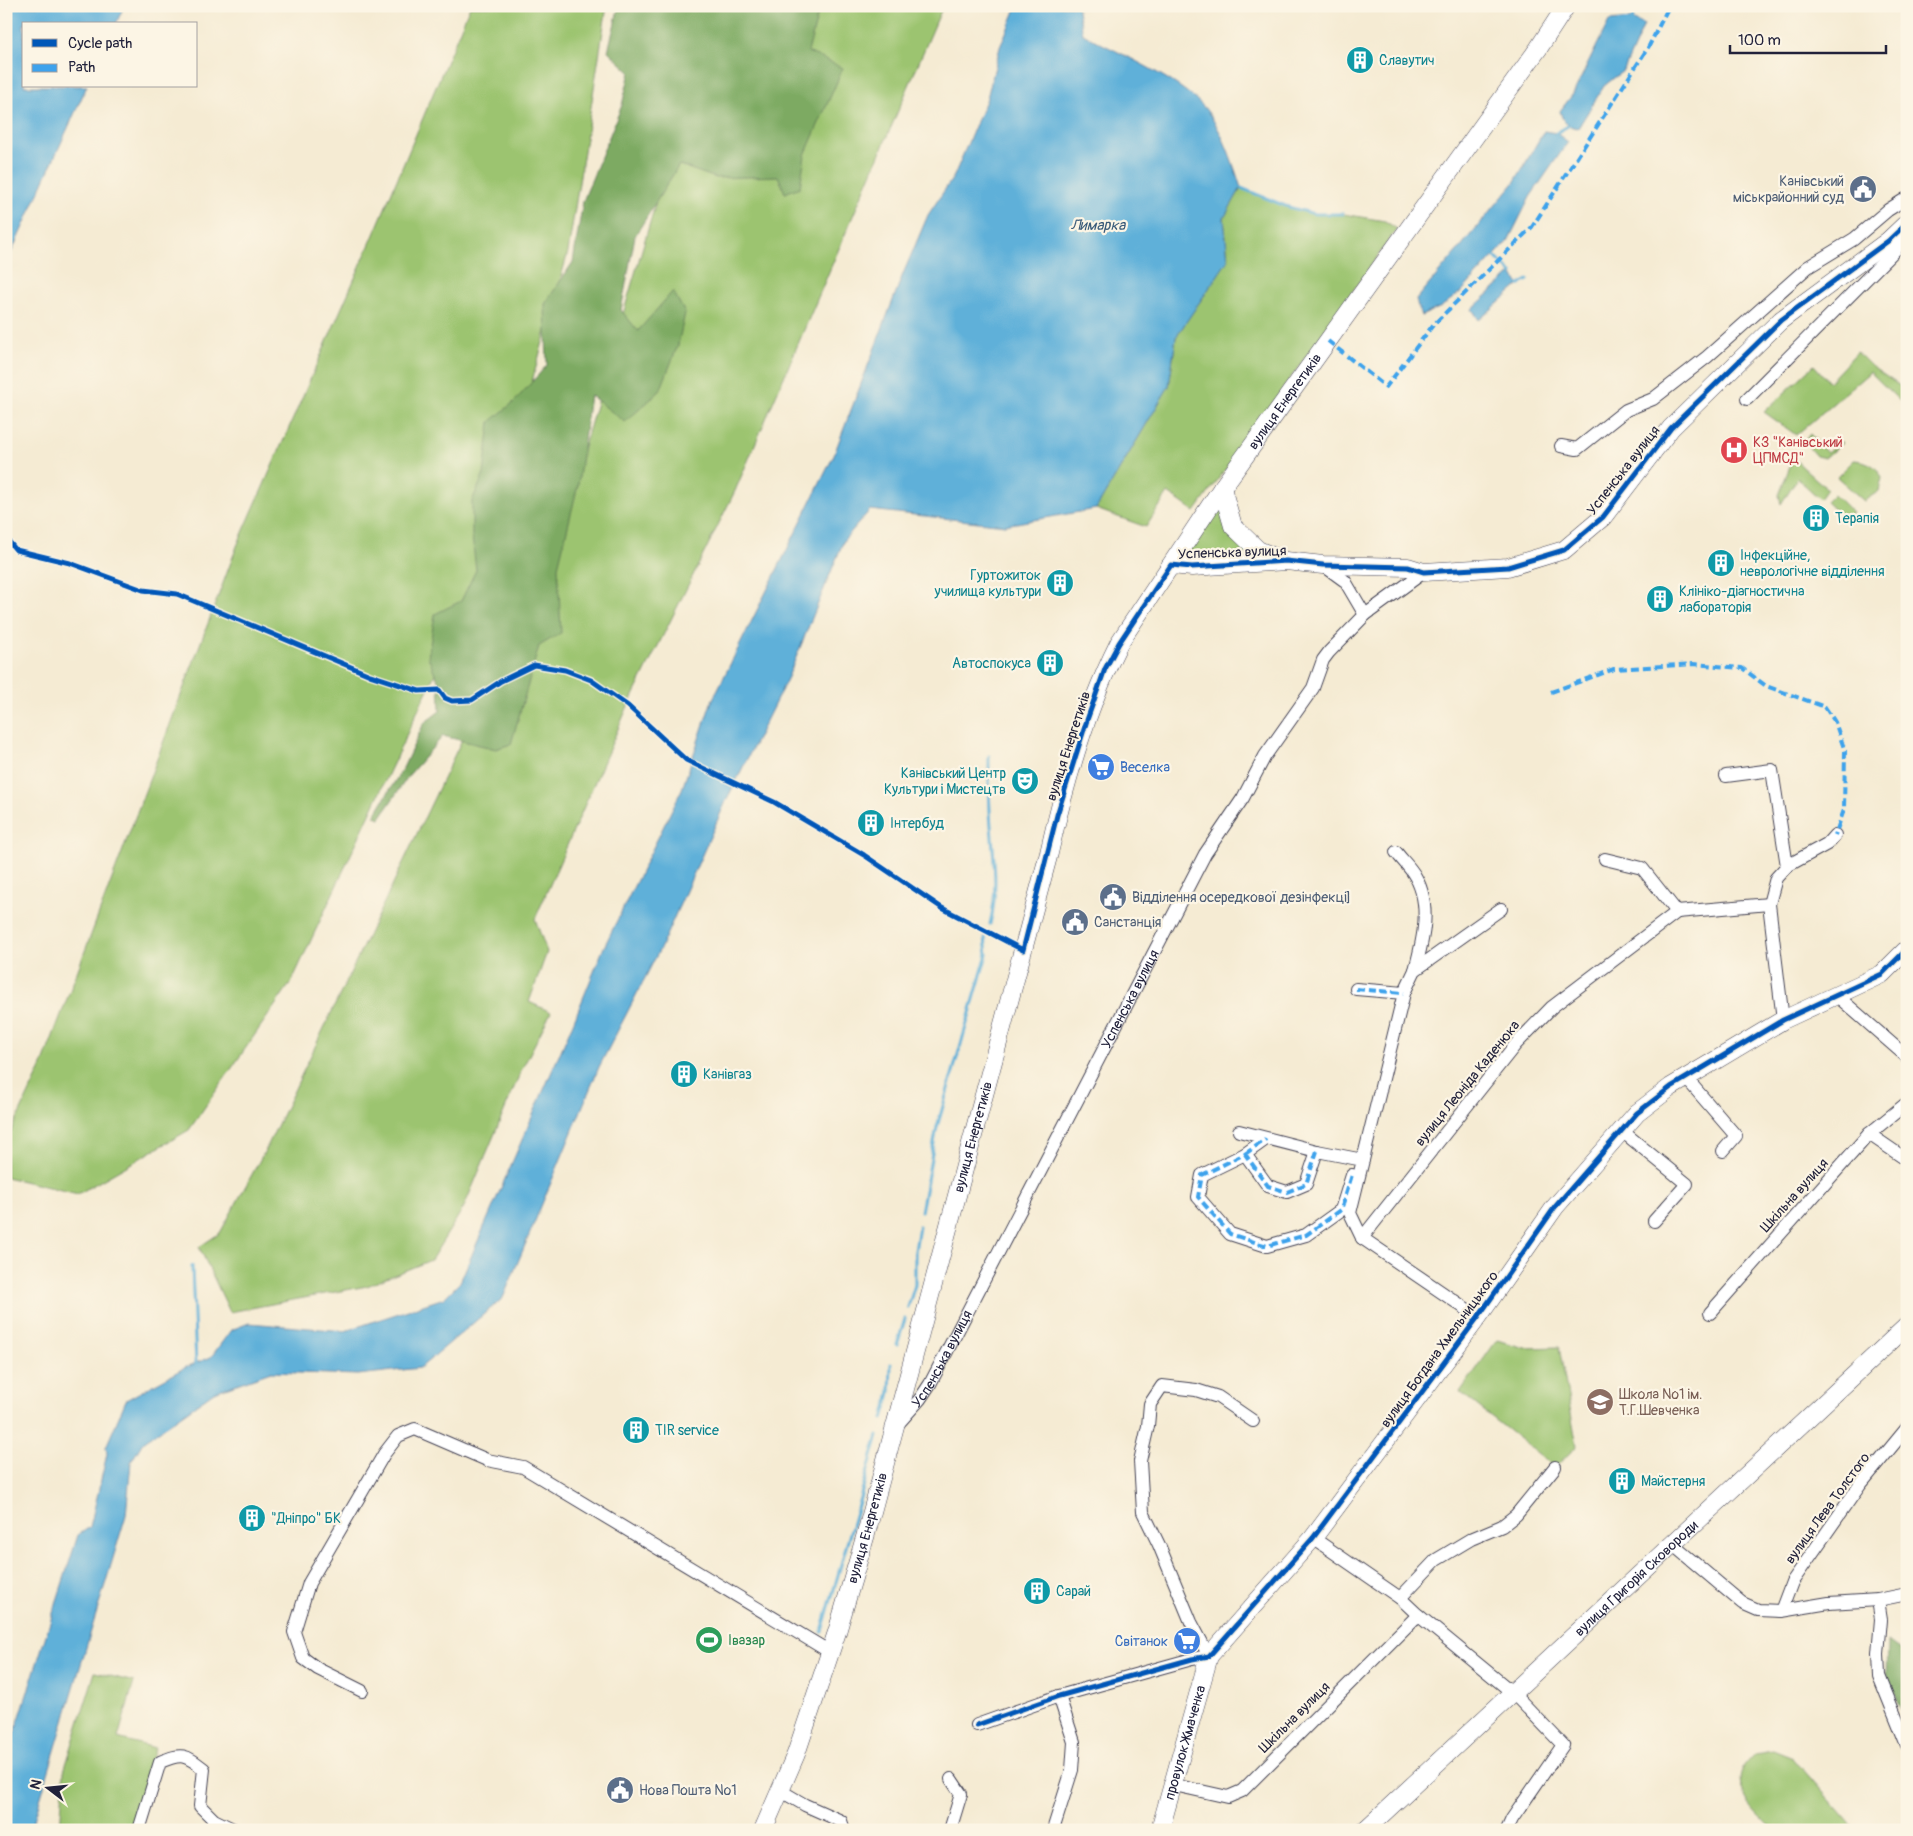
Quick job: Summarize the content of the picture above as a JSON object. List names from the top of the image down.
{
  "streets": {
    "street": [
      "вулиця Енергетиків",
      "Успенська вулиця",
      "вулиця Леоніда Каденюка",
      "Шкільна вулиця",
      "вулиця Богдана Хмельницького",
      "вулиця Лева Толстого",
      "вулиця Григорія Сковороди",
      "провулок Жмаченка"
    ]
  },
  "crossings": [
    ["вулиця Енергетиків", "Успенська вулиця"],
    ["вулиця Леоніда Каденюка", "вулиця Богдана Хмельницького"],
    ["Шкільна вулиця", "провулок Жмаченка"],
    ["вулиця Богдана Хмельницького", "провулок Жмаченка"]
  ],
  "water": ["Лимарка"],
  "places": {
    "building": [
      "Славутич",
      "Терапія",
      "Інфекційне, неврологічне відділення",
      "Гуртожиток училища культури",
      "Клініко-діагностична лабораторія",
      "Автоспокуса",
      "Інтербуд",
      "Канівгаз",
      "TIR service",
      "Майстерня",
      "\"Дніпро\" БК",
      "Сарай"
    ],
    "public building": [
      "Канівський міськрайонний суд",
      "Відділення осередкової дезінфекці]",
      "Санстанція",
      "Нова Пошта №1"
    ],
    "hospital": ["КЗ \"Канівський ЦПМСД\""],
    "supermarket": ["Веселка", "Світанок"],
    "theatre": ["Канівський Центр Культури і Мистецтв"],
    "school or university": ["Школа №1 ім. Т.Г.Шевченка"],
    "sports": ["Івазар"]
  },
  "legend": ["Cycle path", "Path"],
  "scale_bar": "100 m",
  "north": "left"
}
